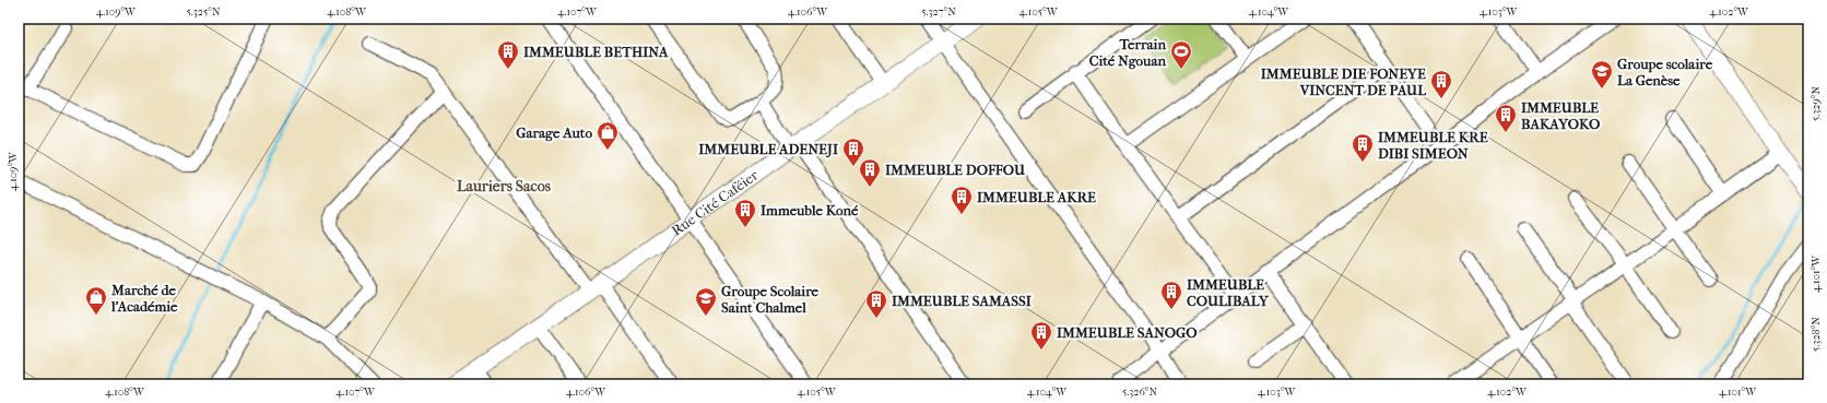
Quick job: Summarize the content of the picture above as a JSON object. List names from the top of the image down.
{
  "streets": {
    "street": ["Rue Cité Caféier"]
  },
  "districts": ["Lauriers Sacos"],
  "places": {
    "building": [
      "IMMEUBLE BETHINA",
      "IMMEUBLE DIE FONEYE VINCENT DE PAUL",
      "IMMEUBLE BAKAYOKO",
      "IMMEUBLE KRE DIBI SIMEON",
      "IMMEUBLE ADENEJI",
      "IMMEUBLE DOFFOU",
      "IMMEUBLE AKRE",
      "Immeuble Koné",
      "IMMEUBLE COULIBALY",
      "IMMEUBLE SAMASSI",
      "IMMEUBLE SANOGO"
    ],
    "sports": ["Terrain Cité Ngouan"],
    "school or university": ["Groupe scolaire La Genèse", "Groupe Scolaire Saint Chalmel"],
    "shop": ["Garage Auto", "Marché de l'Académie"]
  },
  "coordinates": [
    "4.109°W",
    "5.325°N",
    "4.108°W",
    "4.107°W",
    "4.106°W",
    "5.327°N",
    "4.105°W",
    "4.104°W",
    "4.103°W",
    "4.102°W",
    "5.329°N",
    "4.101°W",
    "5.328°N",
    "5.326°N"
  ]
}
